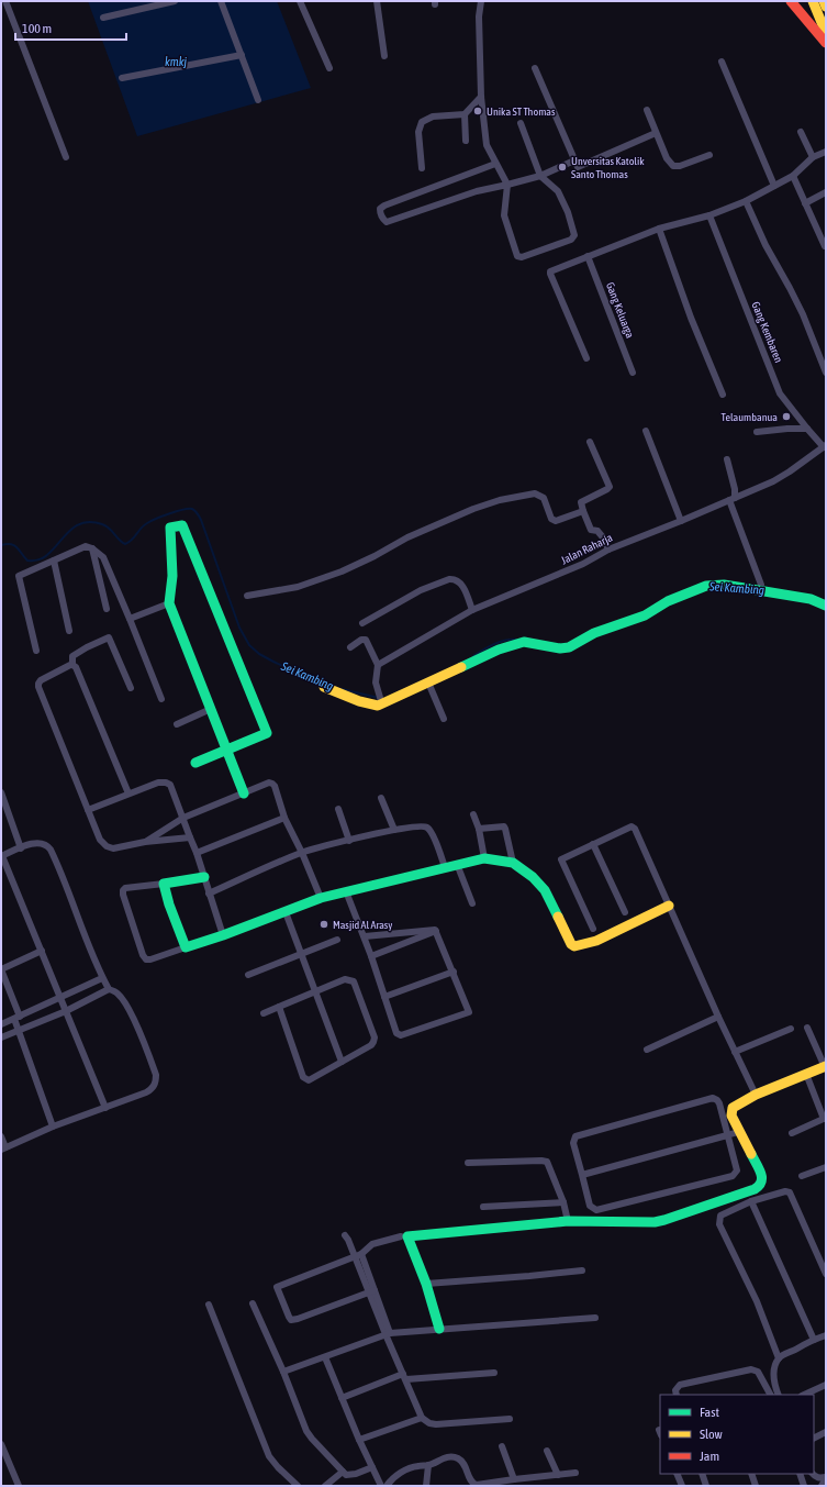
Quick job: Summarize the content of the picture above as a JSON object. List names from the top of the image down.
{
  "streets": {
    "street": ["Gang Keluarga", "Gang Kembaren", "Jalan Raharja"]
  },
  "crossings": [
    ["Gang Kembaren", "Jalan Raharja"]
  ],
  "water": ["kmkj", "Sei Kambing"],
  "places": [
    "Unika ST Thomas",
    "Unversitas Katolik Santo Thomas",
    "Telaumbanua",
    "Masjid Al Arasy"
  ],
  "legend": ["Fast", "Slow", "Jam"],
  "scale_bar": "100 m"
}
